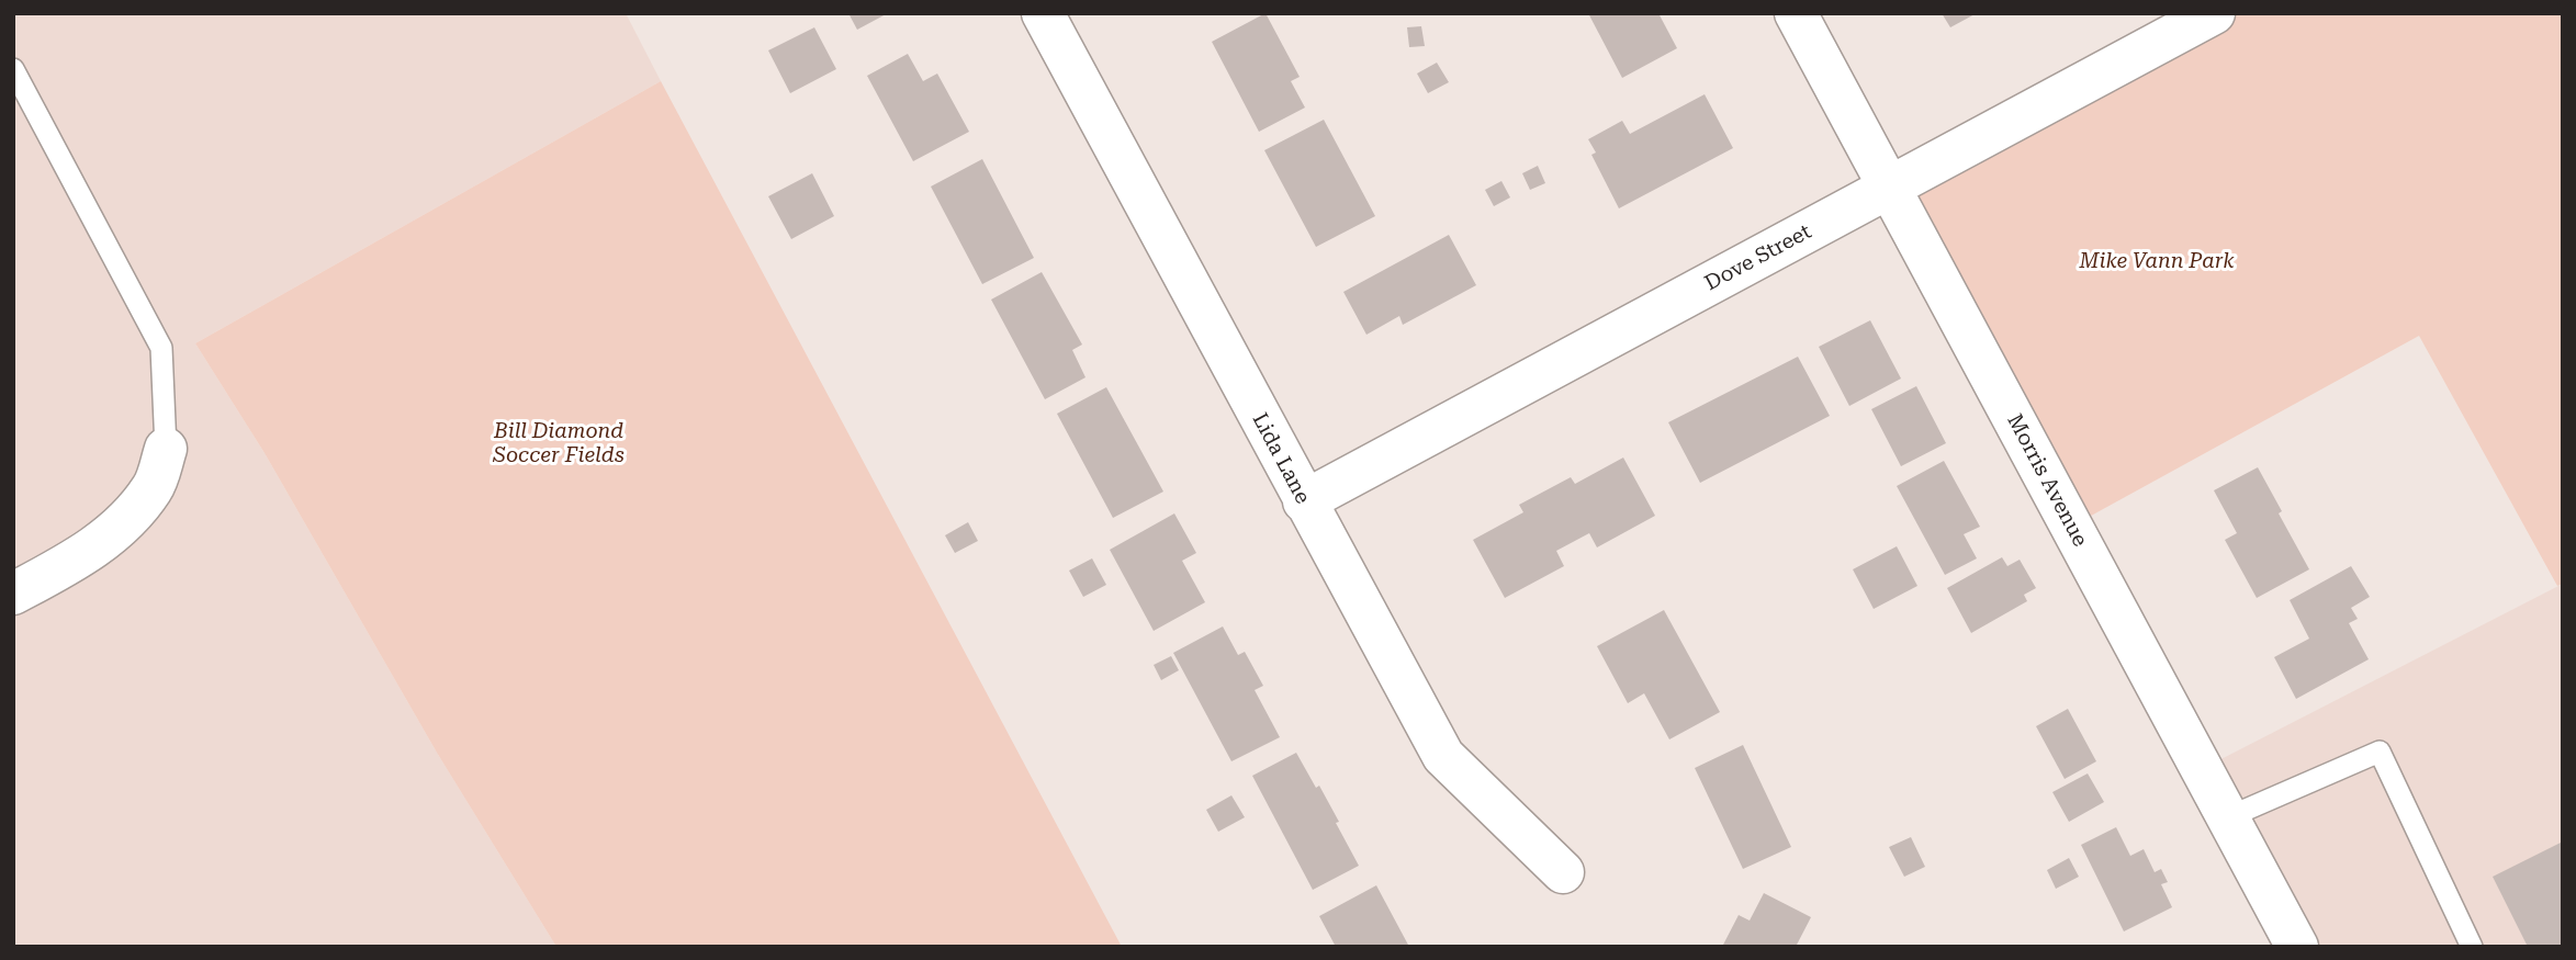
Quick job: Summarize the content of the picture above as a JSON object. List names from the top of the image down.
{
  "streets": {
    "street": ["Dove Street", "Lida Lane", "Morris Avenue"]
  },
  "crossings": [
    ["Dove Street", "Lida Lane"],
    ["Dove Street", "Morris Avenue"]
  ],
  "parks": ["Mike Vann Park", "Bill Diamond Soccer Fields"]
}
